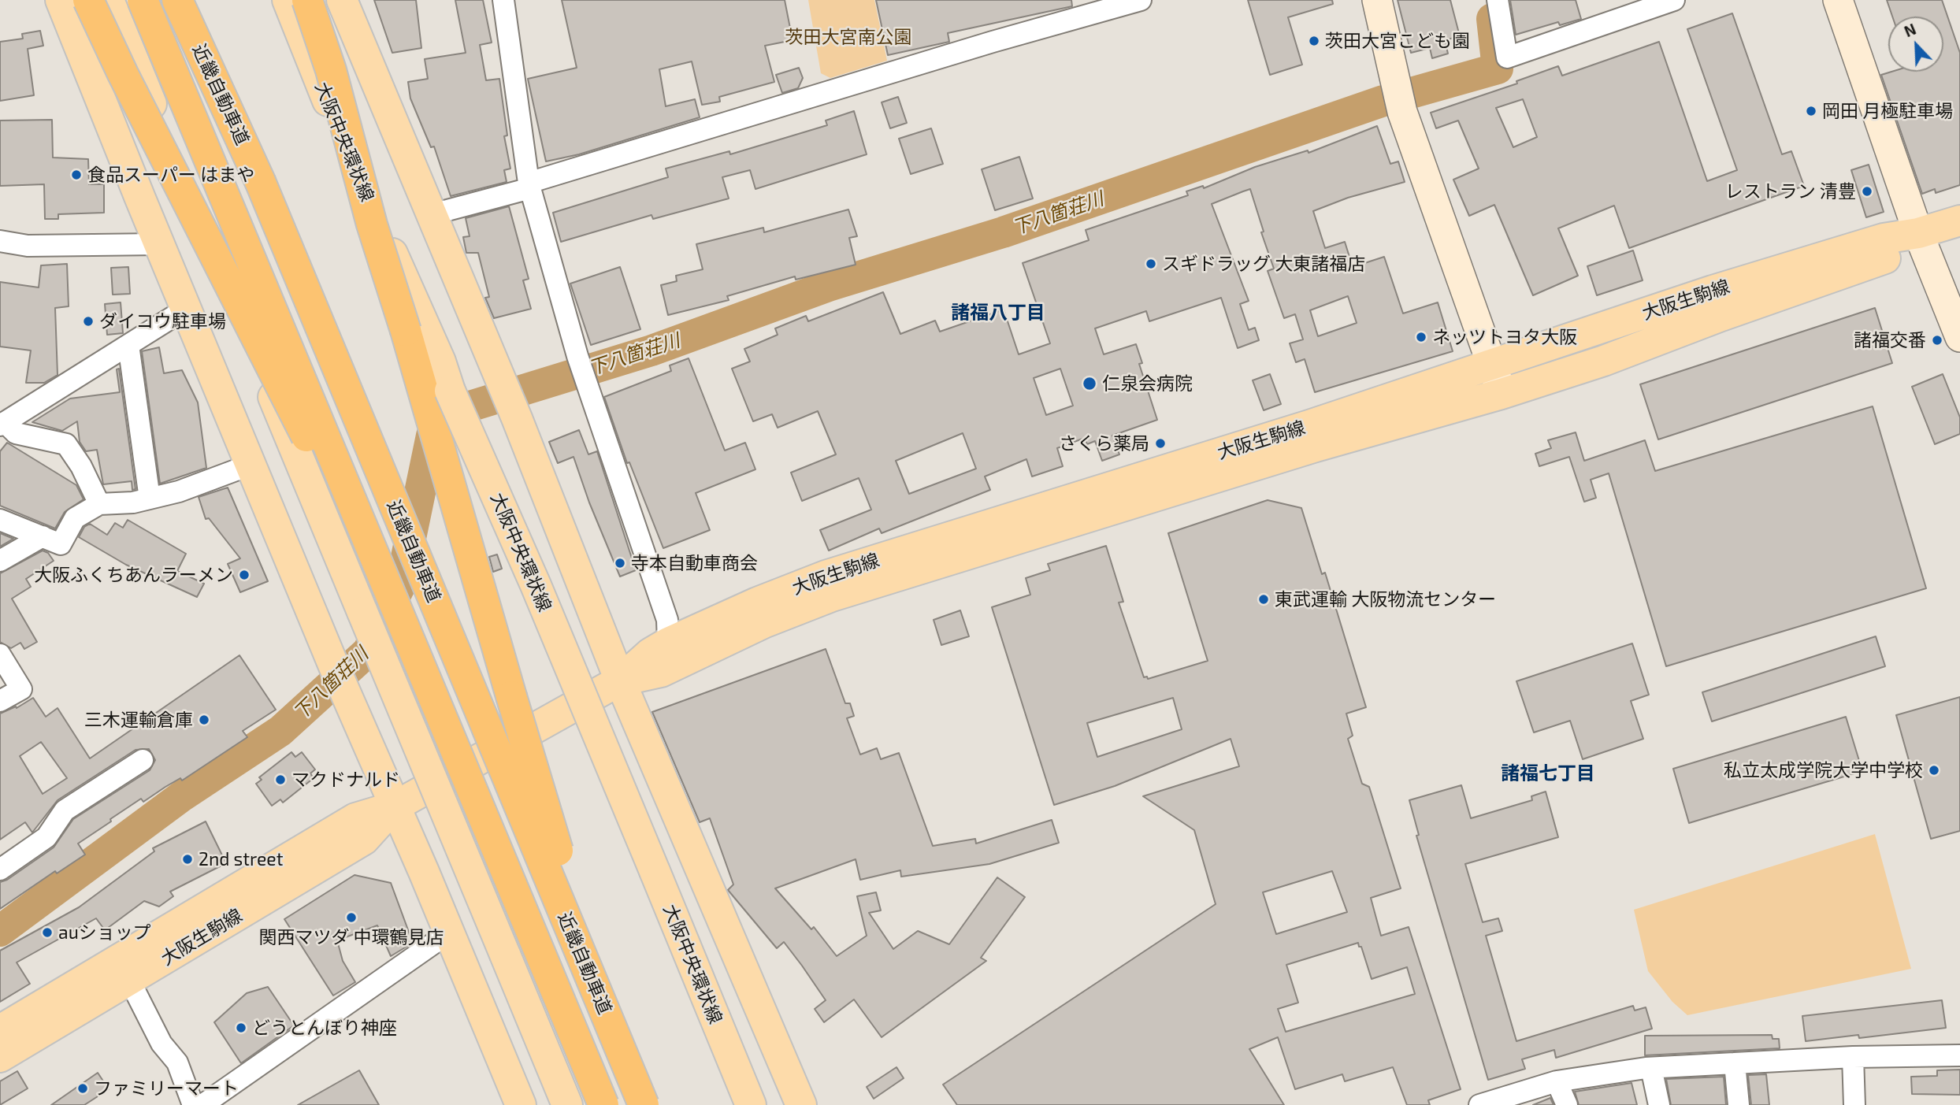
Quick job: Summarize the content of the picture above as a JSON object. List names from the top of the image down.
{
  "streets": {
    "highway": ["近畿自動車道"],
    "main road": ["大阪中央環状線", "大阪生駒線"]
  },
  "districts": ["諸福八丁目", "諸福七丁目"],
  "water": ["下八箇荘川"],
  "parks": ["茨田大宮南公園"],
  "places": [
    "茨田大宮こども園",
    "岡田 月極駐車場",
    "食品スーパー はまや",
    "レストラン 清豊",
    "スギドラッグ 大東諸福店",
    "ダイコウ駐車場",
    "ネッツトヨタ大阪",
    "諸福交番",
    "仁泉会病院",
    "さくら薬局",
    "寺本自動車商会",
    "大阪ふくちあんラーメン",
    "東武運輸 大阪物流センター",
    "三木運輸倉庫",
    "私立太成学院大学中学校",
    "マクドナルド",
    "2nd street",
    "関西マツダ 中環鶴見店",
    "auショップ",
    "どうとんぼり神座",
    "ファミリーマート"
  ],
  "north": "top left"
}
